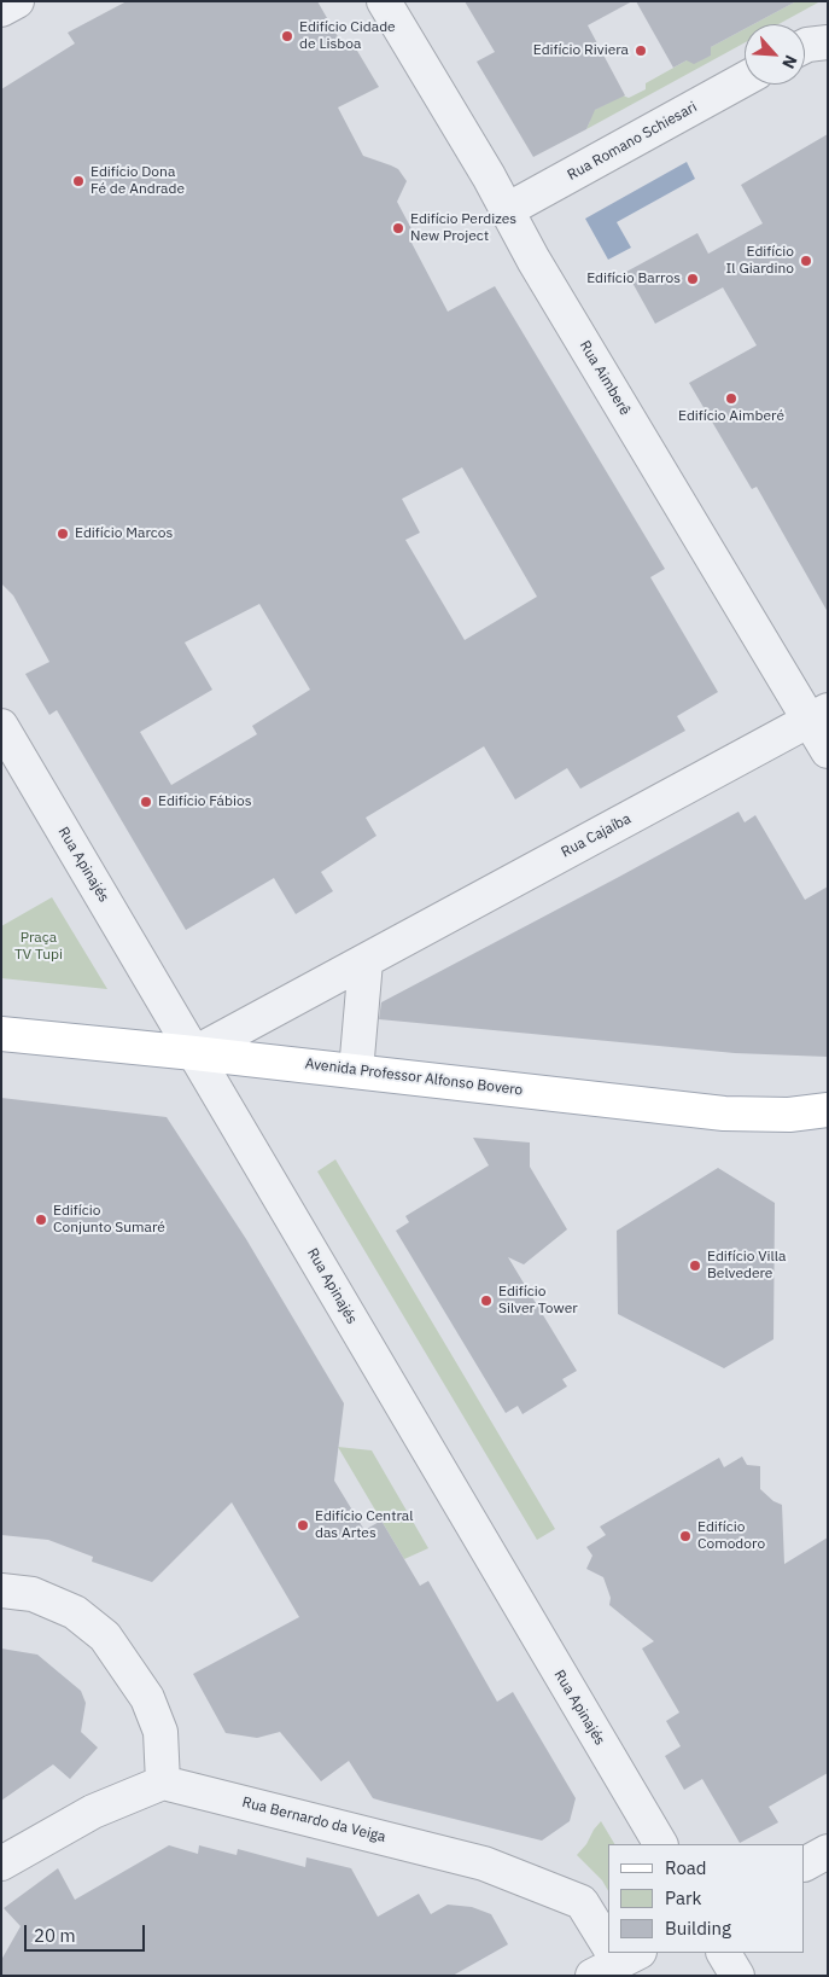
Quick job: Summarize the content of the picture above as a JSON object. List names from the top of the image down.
{
  "streets": {
    "main road": ["Avenida Professor Alfonso Bovero"],
    "street": [
      "Rua Romano Schiesari",
      "Rua Aimberê",
      "Rua Cajaíba",
      "Rua Apinajés",
      "Rua Bernardo da Veiga"
    ]
  },
  "crossings": [
    ["Rua Romano Schiesari", "Rua Aimberê"],
    ["Rua Aimberê", "Rua Cajaíba"],
    ["Rua Cajaíba", "Rua Apinajés"],
    ["Rua Cajaíba", "Avenida Professor Alfonso Bovero"],
    ["Rua Apinajés", "Avenida Professor Alfonso Bovero"]
  ],
  "parks": ["Praça TV Tupi"],
  "places": [
    "Edifício Cidade de Lisboa",
    "Edifício Riviera",
    "Edifício Dona Fé de Andrade",
    "Edifício Perdizes New Project",
    "Edifício Il Giardino",
    "Edifício Barros",
    "Edifício Aimberé",
    "Edifício Marcos",
    "Edifício Fábios",
    "Edifício Conjunto Sumaré",
    "Edifício Villa Belvedere",
    "Edifício Silver Tower",
    "Edifício Central das Artes",
    "Edifício Comodoro"
  ],
  "legend": ["Road", "Park", "Building"],
  "scale_bar": "20 m",
  "north": "bottom right"
}
